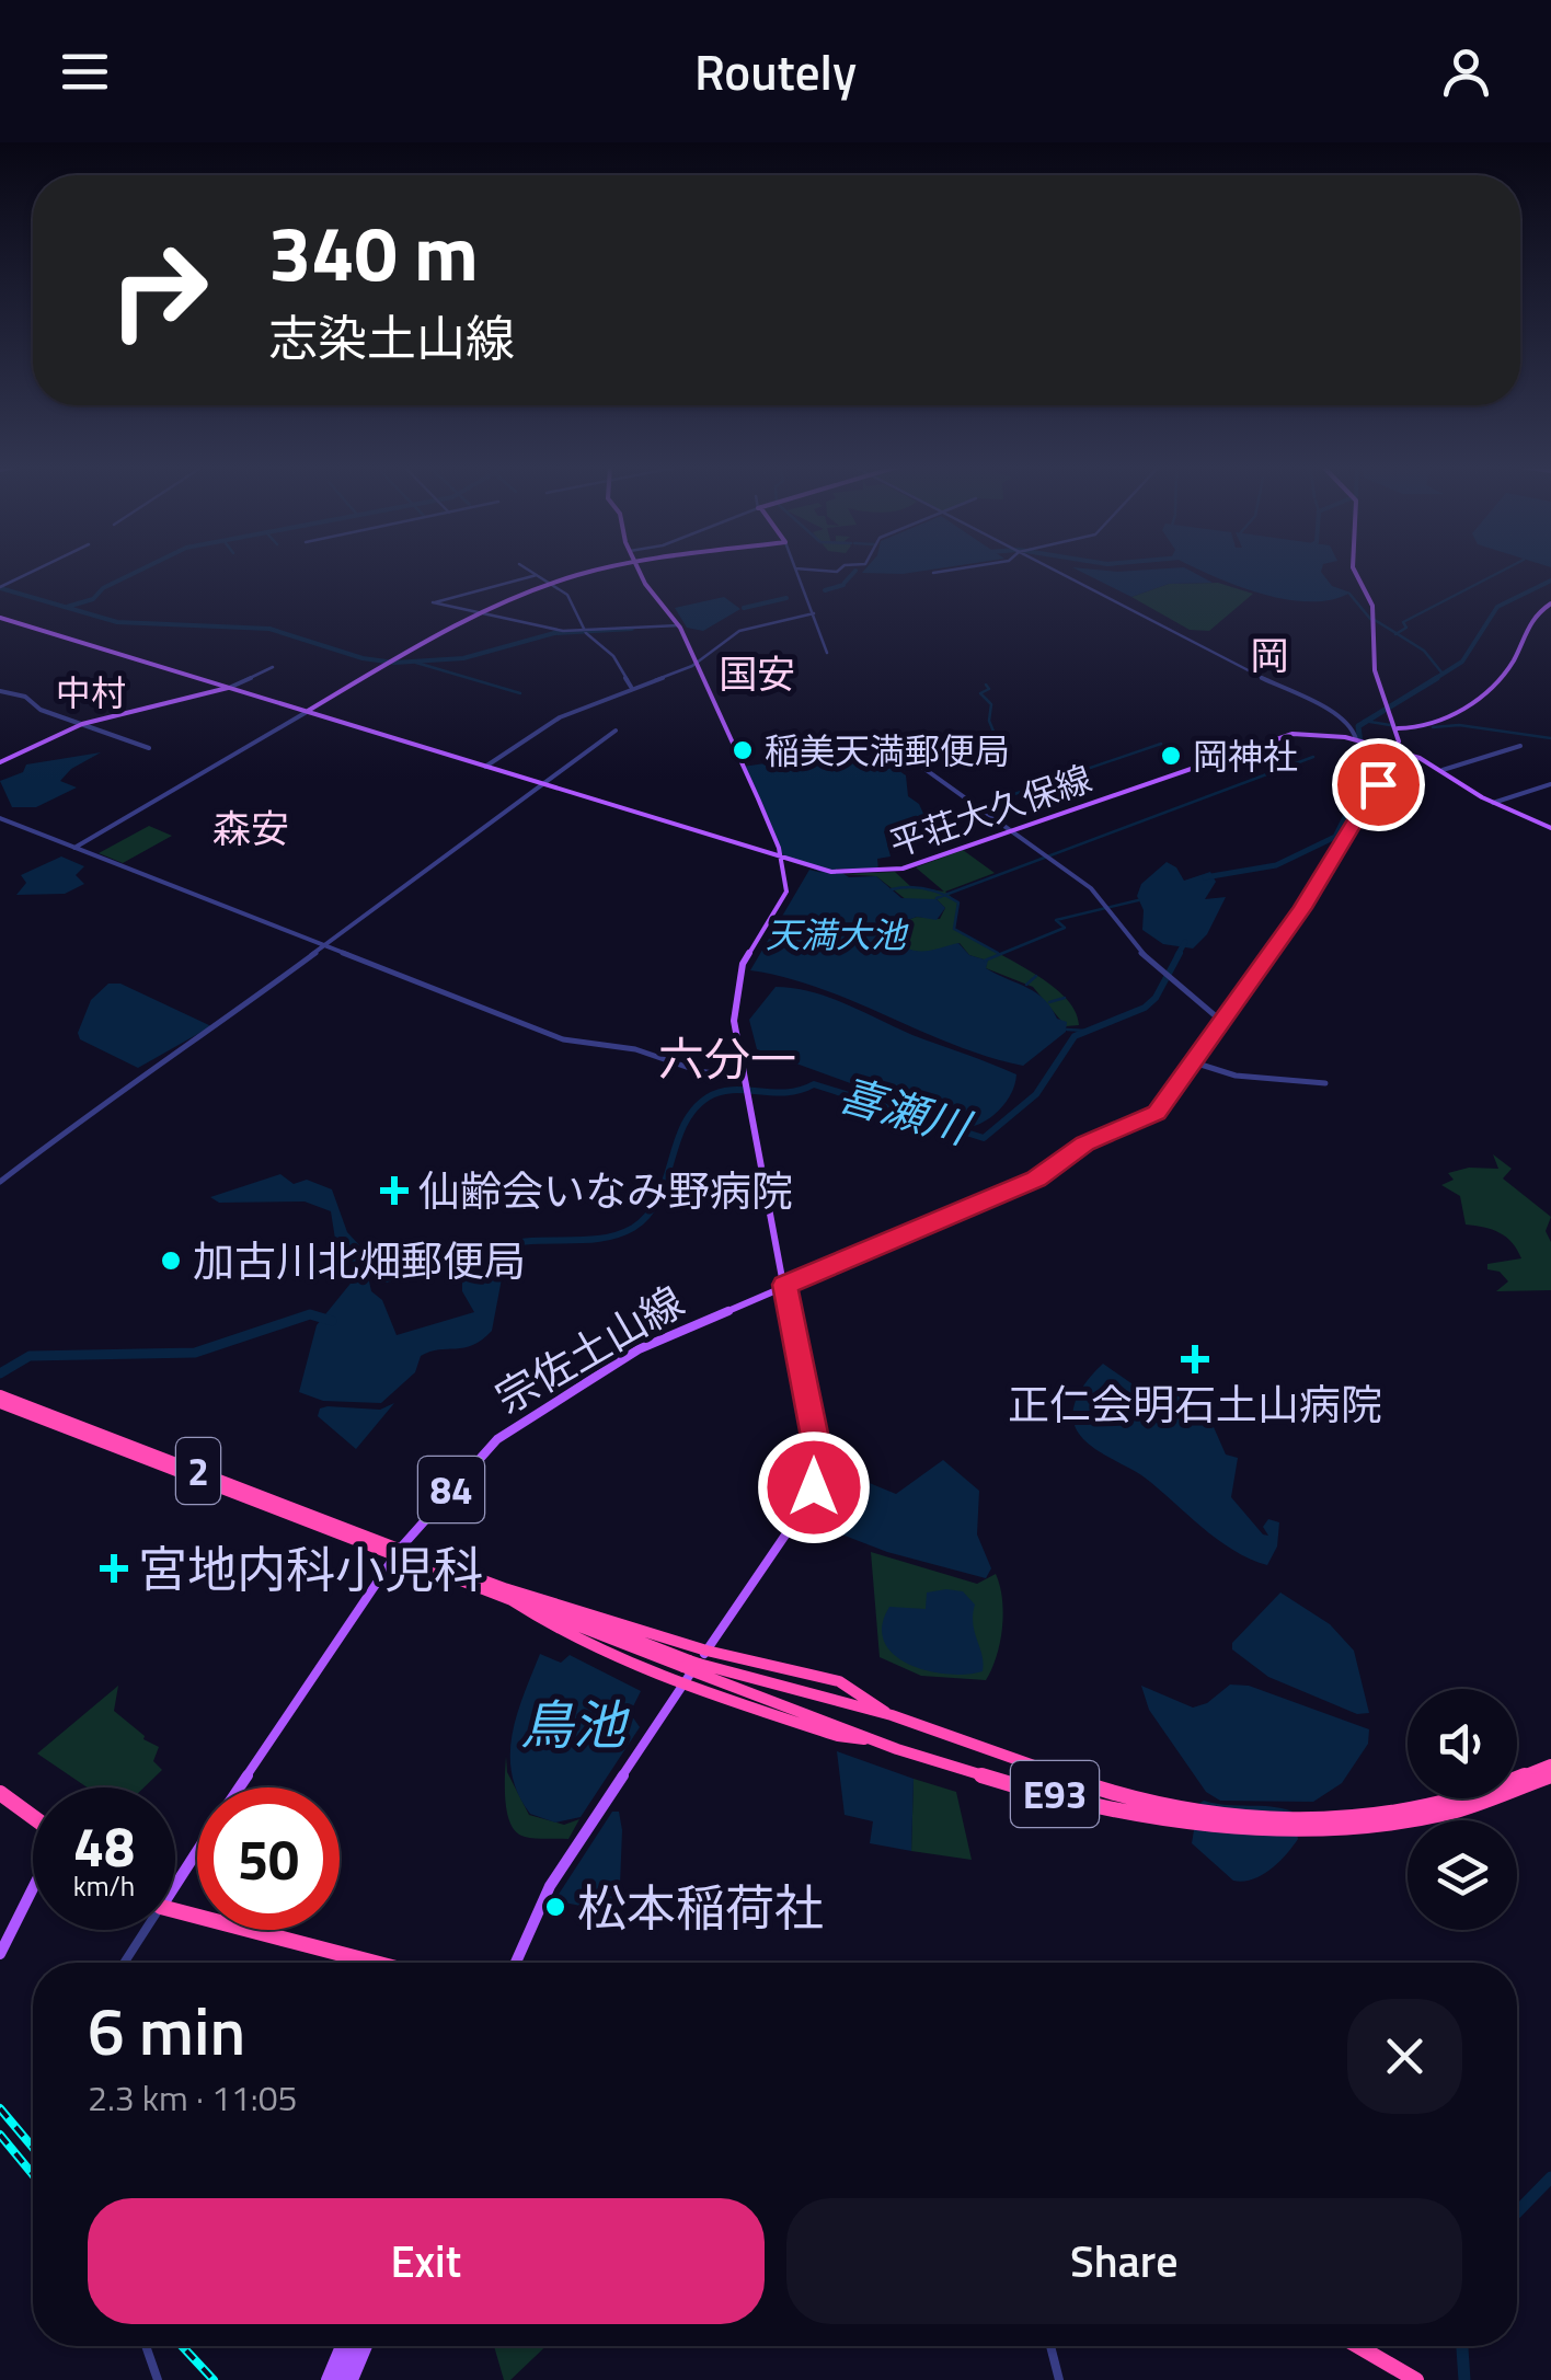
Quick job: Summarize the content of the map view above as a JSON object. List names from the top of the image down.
{
  "streets": {
    "highway": ["2", "E93"],
    "main road": ["平荘大久保線", "宗佐土山線", "84"]
  },
  "crossings": [
    ["平荘大久保線", "宗佐土山線"],
    ["2", "E93"]
  ],
  "districts": [
    "岡",
    "国安",
    "中村",
    "森安",
    "六分一"
  ],
  "water": ["天満大池", "喜瀬川", "鳥池"],
  "places": {
    "other": [
      "稲美天満郵便局",
      "岡神社",
      "加古川北畑郵便局",
      "松本稲荷社"
    ],
    "health": ["仙齢会いなみ野病院", "正仁会明石土山病院", "宮地内科小児科"]
  },
  "page": {
    "header": "Routely",
    "turn": ["340 m", "志染土山線"],
    "speed": "48 km/h",
    "limit": "50",
    "heading": ["6 min", "2.3 km · 11:05"],
    "buttons": ["Exit", "Share"]
  }
}
